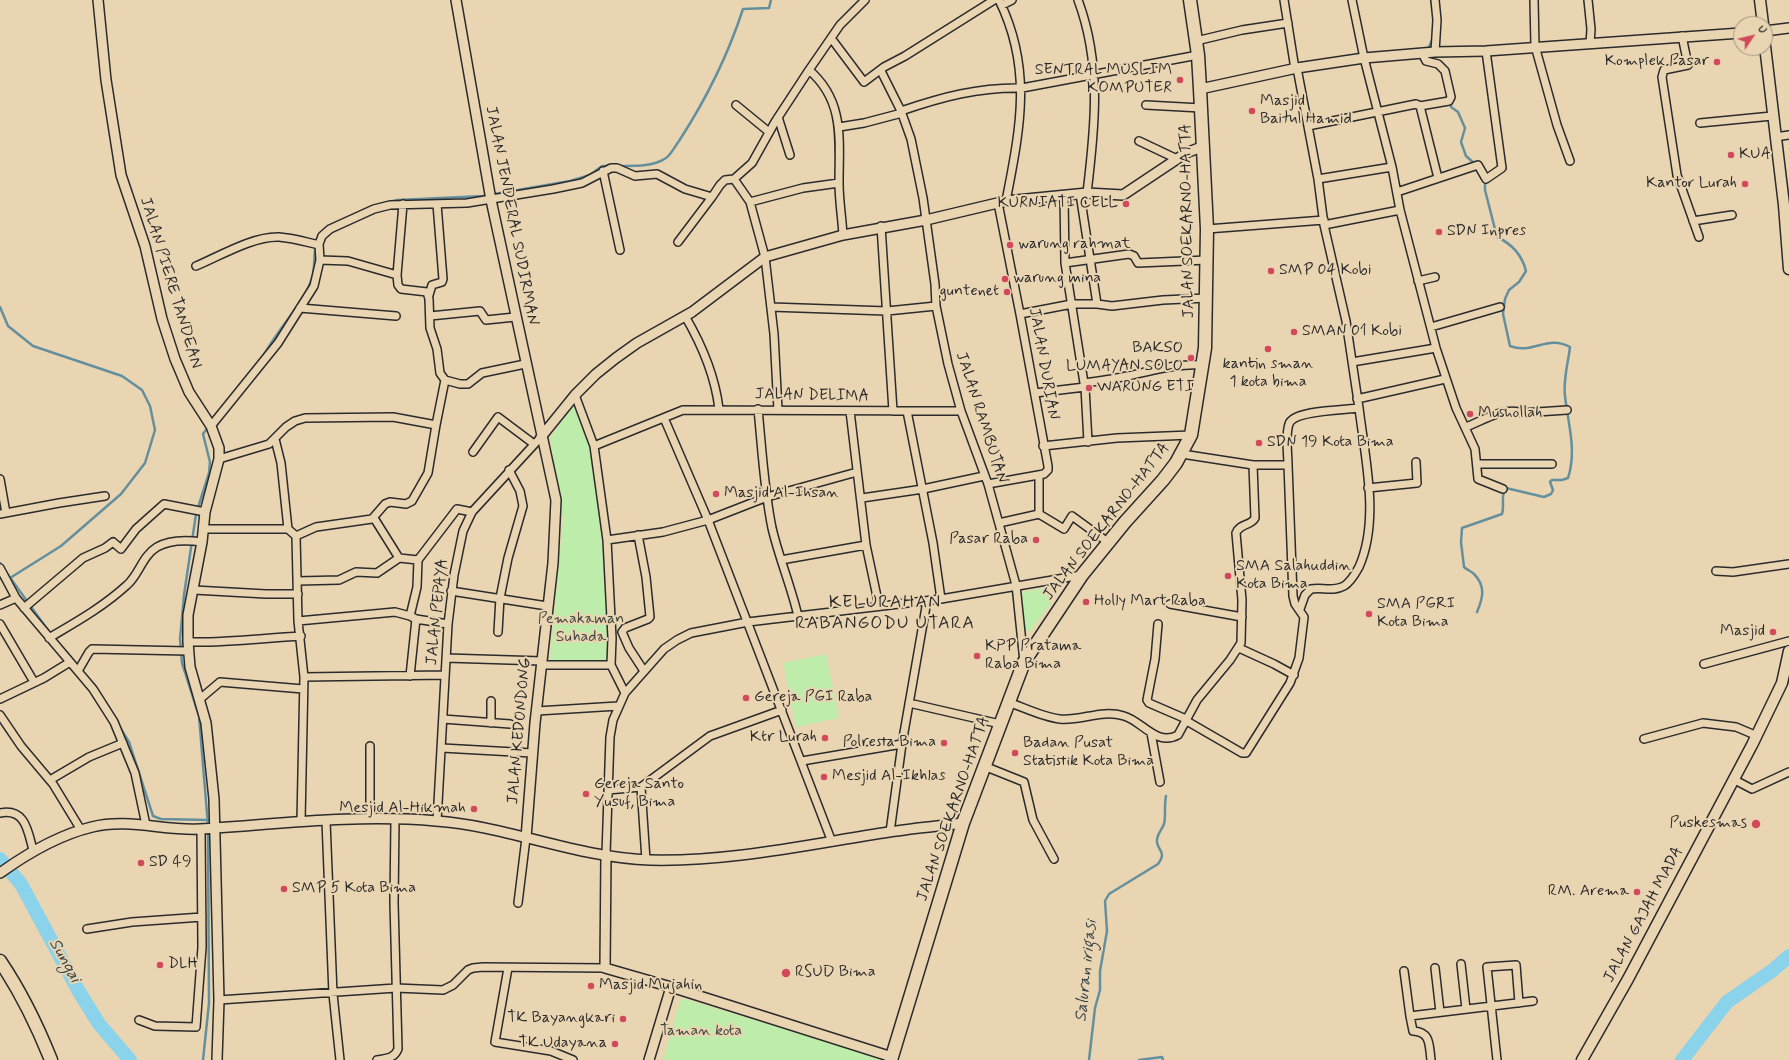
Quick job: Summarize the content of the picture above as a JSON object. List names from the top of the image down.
{
  "streets": {
    "highway": ["JALAN SOEKARNO-HATTA"],
    "main road": ["JALAN GAJAH MADA"],
    "street": [
      "JALAN JENDERAL SUDIRMAN",
      "JALAN PIERE TANDEAN",
      "JALAN DURIAN",
      "JALAN DELIMA",
      "JALAN RAMBUTAN",
      "JALAN PEPAYA",
      "JALAN KEDONDONG"
    ]
  },
  "crossings": [
    ["JALAN JENDERAL SUDIRMAN", "JALAN PEPAYA"],
    ["JALAN JENDERAL SUDIRMAN", "JALAN KEDONDONG"],
    ["JALAN SOEKARNO-HATTA", "JALAN RAMBUTAN"],
    ["JALAN DELIMA", "JALAN RAMBUTAN"],
    ["JALAN PEPAYA", "JALAN KEDONDONG"]
  ],
  "districts": ["KELURAHAN RABANGODU UTARA"],
  "water": ["Sungai", "Saluran irigasi"],
  "parks": ["Pemakaman Suhada", "Taman kota"],
  "places": [
    "Komplek Pasar",
    "SENTRAL MUSLIM KOMPUTER",
    "Masjid Baitul Hamid",
    "KUA",
    "Kantor Lurah",
    "KURNIATI CELL",
    "SDN Inpres",
    "warung rahmat",
    "SMP 04 Kobi",
    "warung mina",
    "guntenet",
    "SMAN 01 Kobi",
    "kantin sman 1 kota bima",
    "BAKSO LUMAYAN SOLO",
    "WARUNG ETI",
    "Mushollah",
    "SDN 19 Kota Bima",
    "Masjid Al-Ihsan",
    "Pasar Raba",
    "SMA Salahuddin Kota Bima",
    "Holly Mart Raba",
    "SMA PGRI Kota Bima",
    "Masjid",
    "KPP Pratama Raba Bima",
    "Gereja PGI Raba",
    "Ktr Lurah",
    "Polresta Bima",
    "Badan Pusat Statistik Kota Bima",
    "Mesjid Al-Ikhlas",
    "Gereja Santo Yusuf, Bima",
    "Mesjid Al-Hikmah",
    "Puskesmas",
    "SD 49",
    "SMP 5 Kota Bima",
    "RM. Arema",
    "DLH",
    "RSUD Bima",
    "Masjid Mujahin",
    "TK Bayangkari",
    "TK Udayana"
  ],
  "north": "top right"
}
